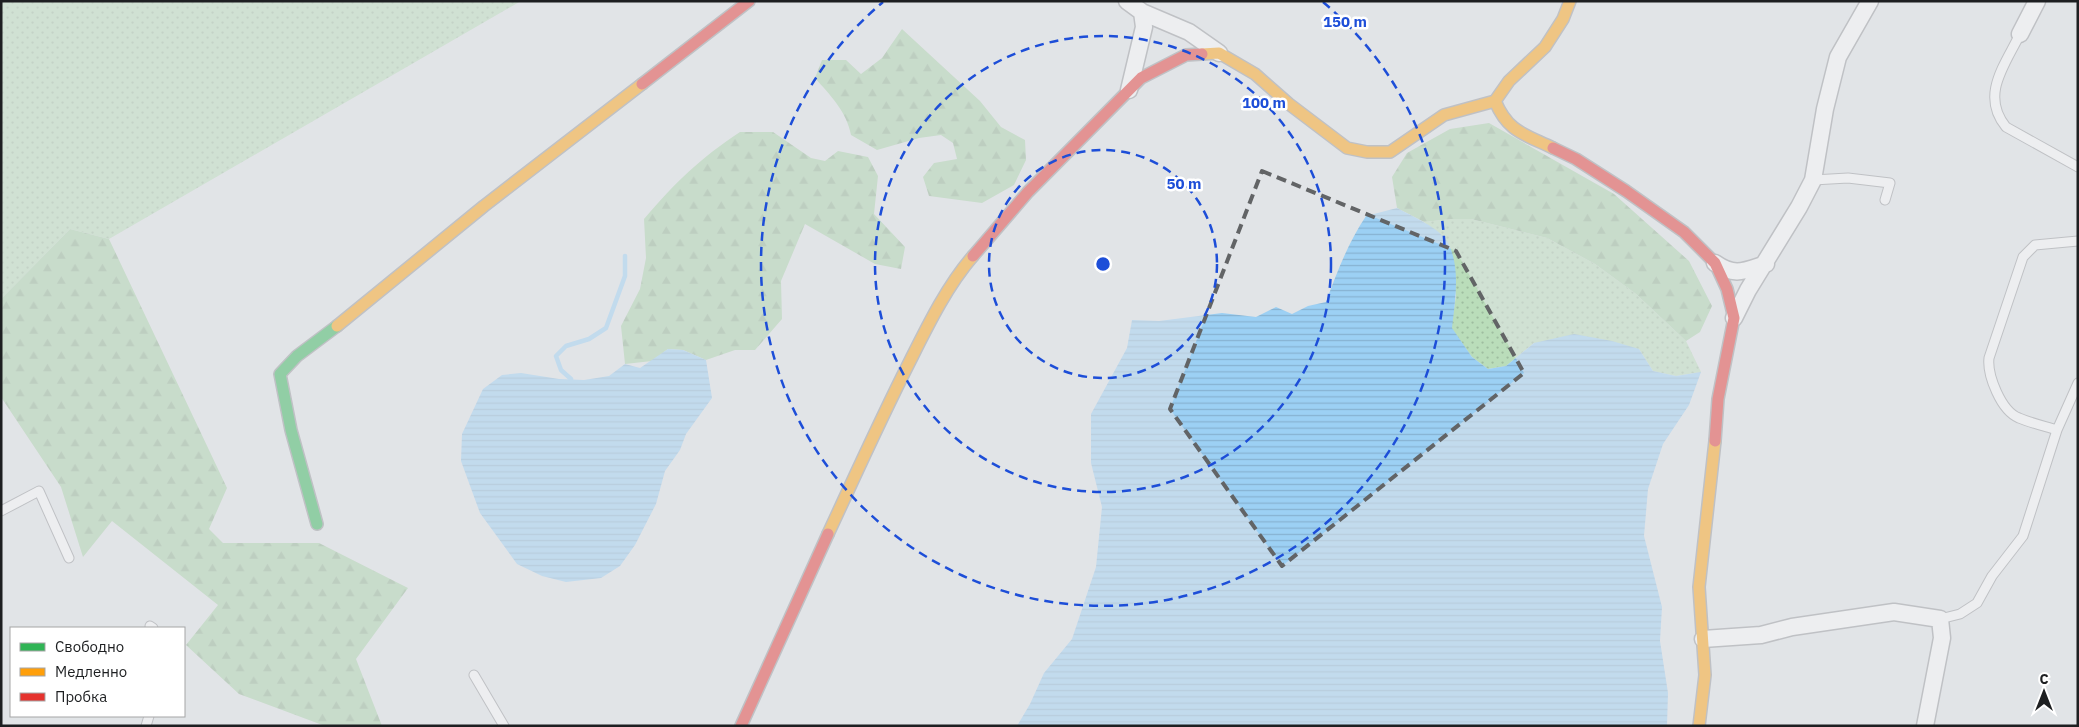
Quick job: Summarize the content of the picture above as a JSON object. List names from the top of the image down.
{
  "legend": ["Свободно", "Медленно", "Пробка"],
  "north": "top",
  "rings": ["150 m", "100 m", "50 m"]
}
